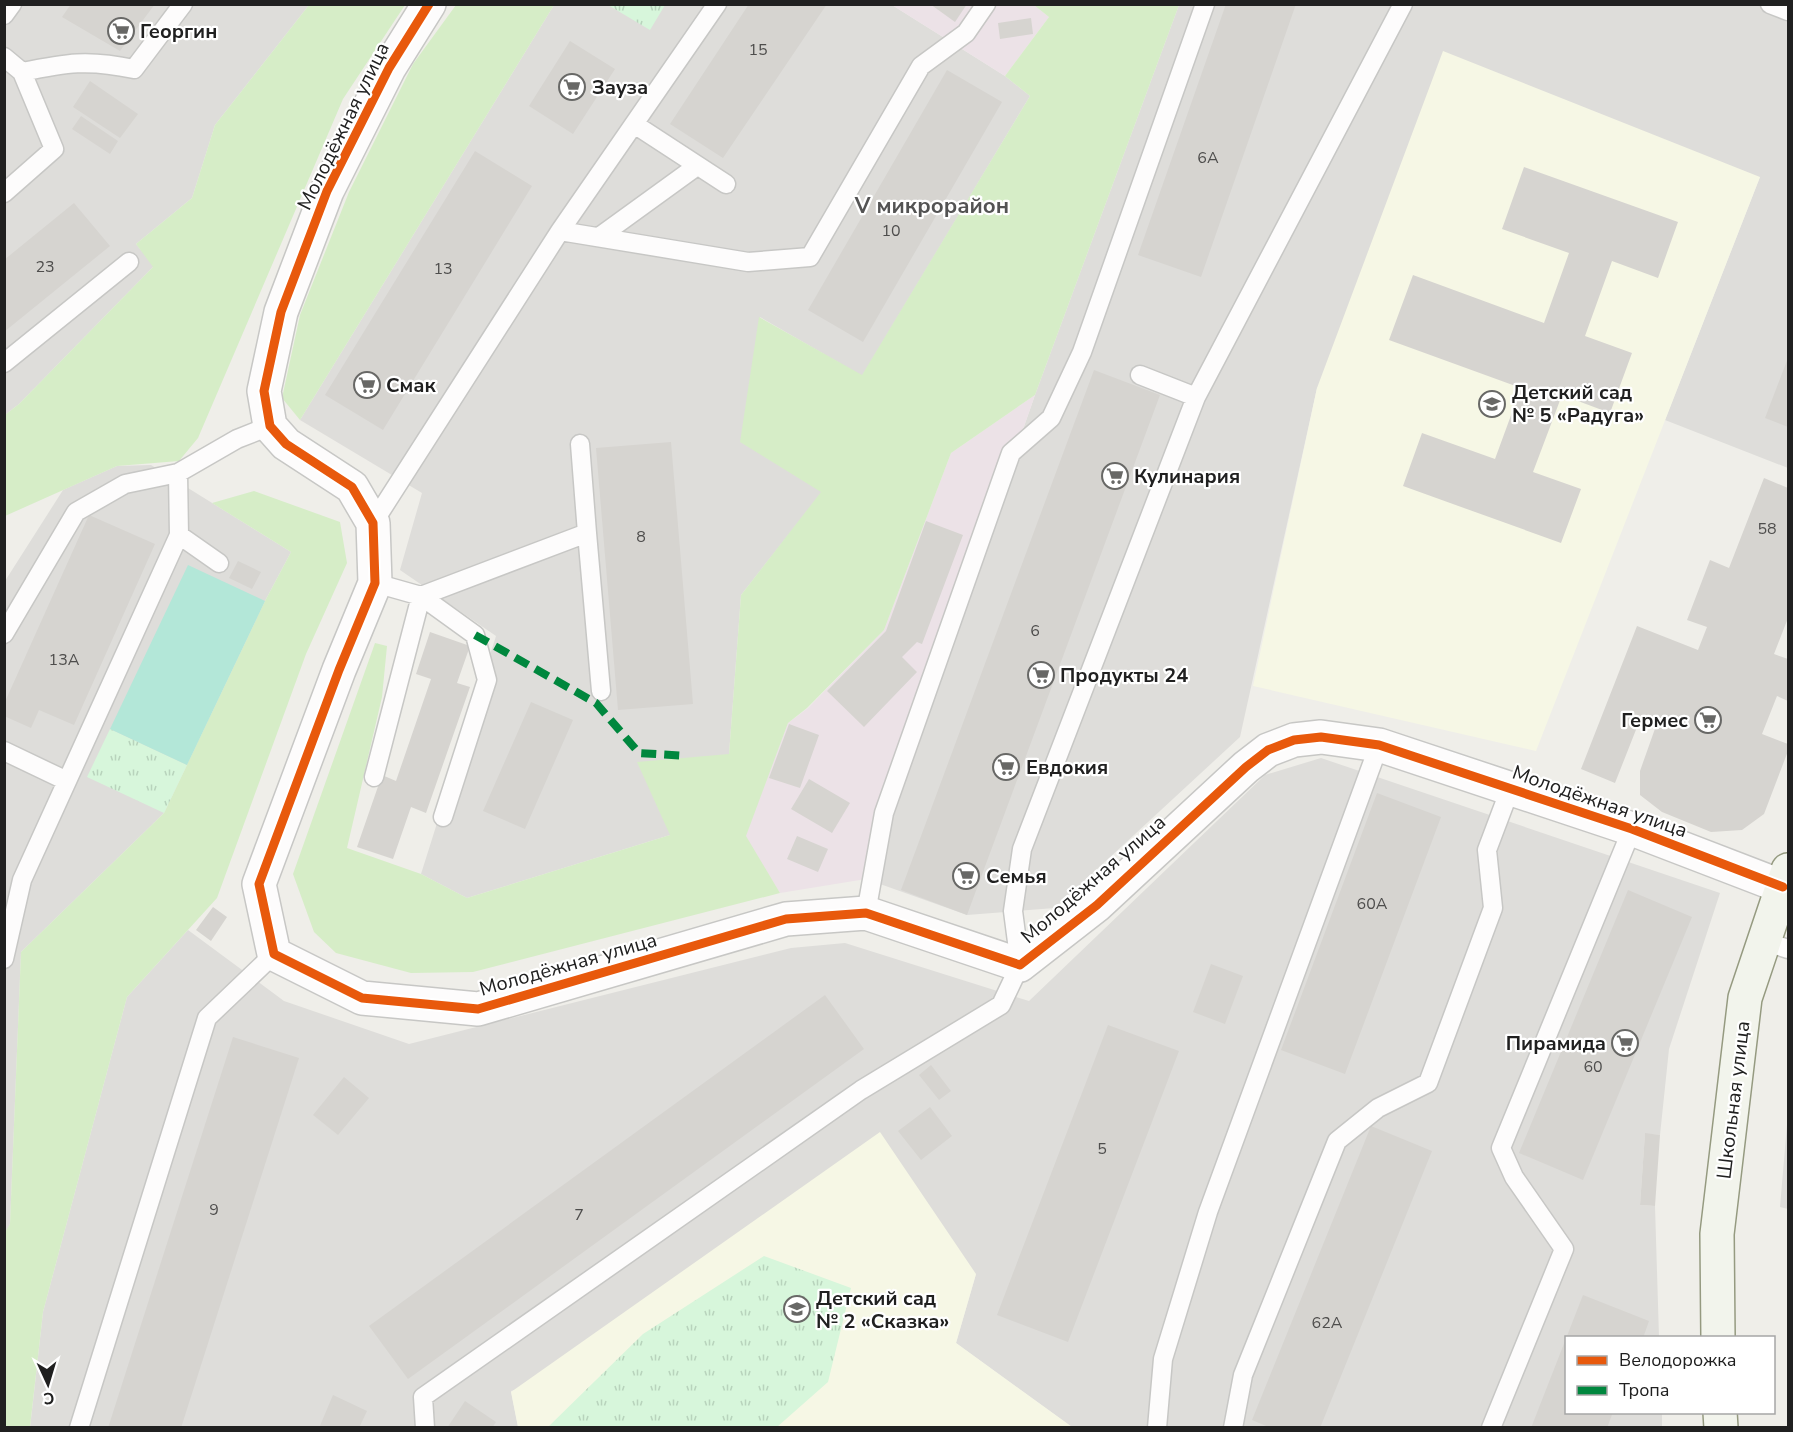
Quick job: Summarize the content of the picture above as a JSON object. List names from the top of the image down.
{
  "streets": {
    "main road": ["Школьная улица"],
    "street": ["Молодёжная улица"]
  },
  "crossings": [
    ["Молодёжная улица", "Школьная улица"]
  ],
  "districts": ["V микрорайон"],
  "places": {
    "supermarket": [
      "Георгин",
      "Зауза",
      "Смак",
      "Кулинария",
      "Продукты 24",
      "Гермес",
      "Евдокия",
      "Семья",
      "Пирамида"
    ],
    "school or university": ["Детский сад № 5 «Радуга»", "Детский сад № 2 «Сказка»"]
  },
  "house_numbers": [
    "15",
    "6А",
    "10",
    "23",
    "13",
    "58",
    "8",
    "6",
    "13А",
    "60А",
    "60",
    "5",
    "9",
    "7",
    "62А"
  ],
  "legend": ["Велодорожка", "Тропа"],
  "north": "bottom"
}
